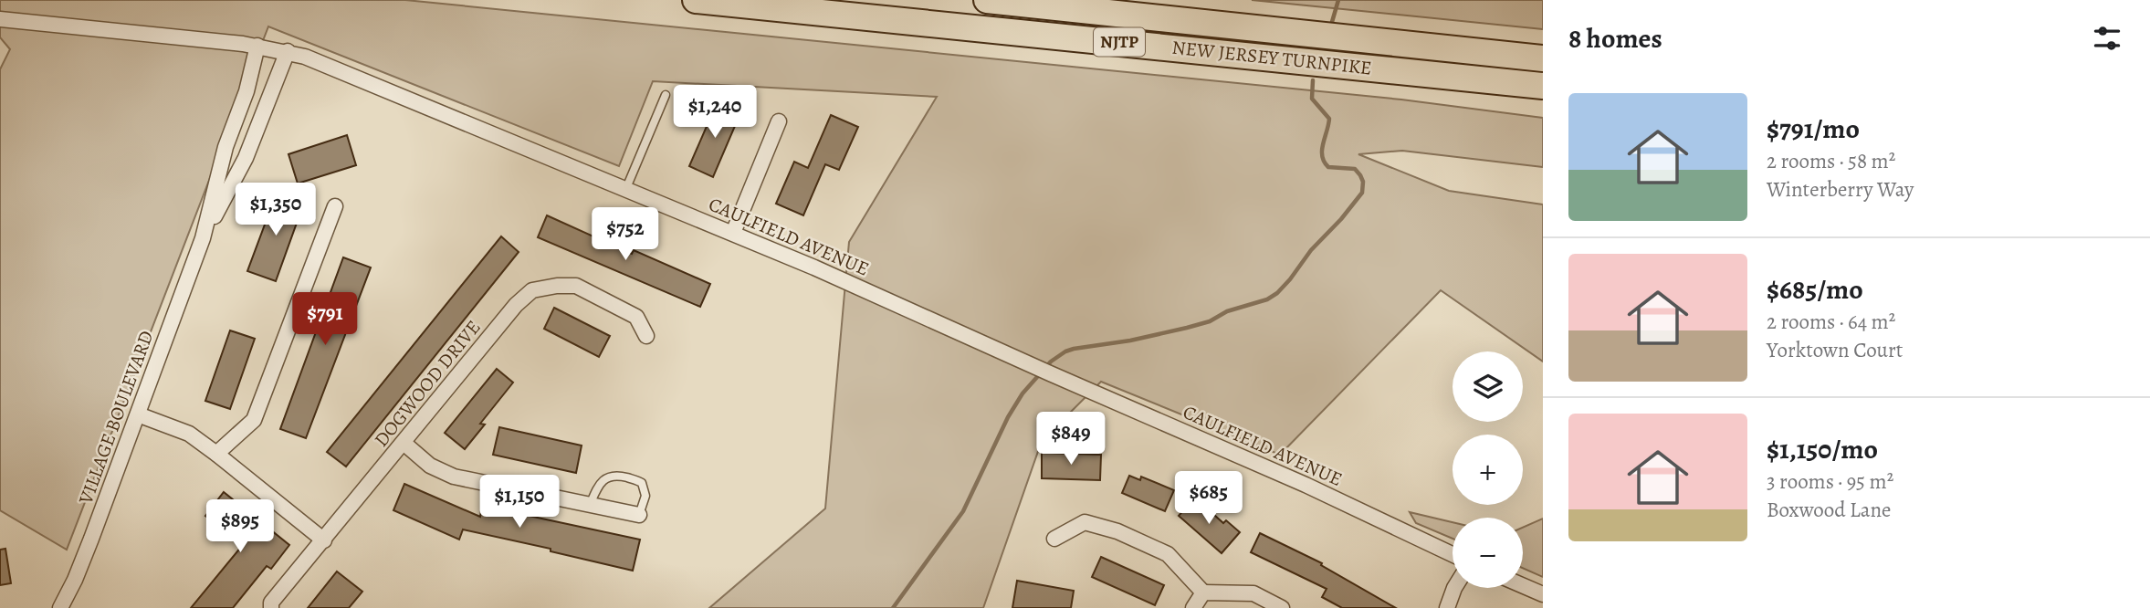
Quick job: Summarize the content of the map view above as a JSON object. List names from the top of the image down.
{
  "streets": {
    "highway": ["NJTP", "NEW JERSEY TURNPIKE"],
    "street": ["CAULFIELD AVENUE", "DOGWOOD DRIVE", "VILLAGE BOULEVARD"]
  },
  "crossings": [
    ["CAULFIELD AVENUE", "VILLAGE BOULEVARD"]
  ],
  "page": {
    "heading": "8 homes",
    "list": [
      {
        "name": "$791/mo",
        "note": "2 rooms · 58 m² · Winterberry Way"
      },
      {
        "name": "$685/mo",
        "note": "2 rooms · 64 m² · Yorktown Court"
      },
      {
        "name": "$1,150/mo",
        "note": "3 rooms · 95 m² · Boxwood Lane"
      }
    ],
    "price": [
      "$1,240",
      "$1,350",
      "$752",
      "$791",
      "$849",
      "$685",
      "$1,150",
      "$895"
    ],
    "map_buttons": ["+", "−"]
  }
}
